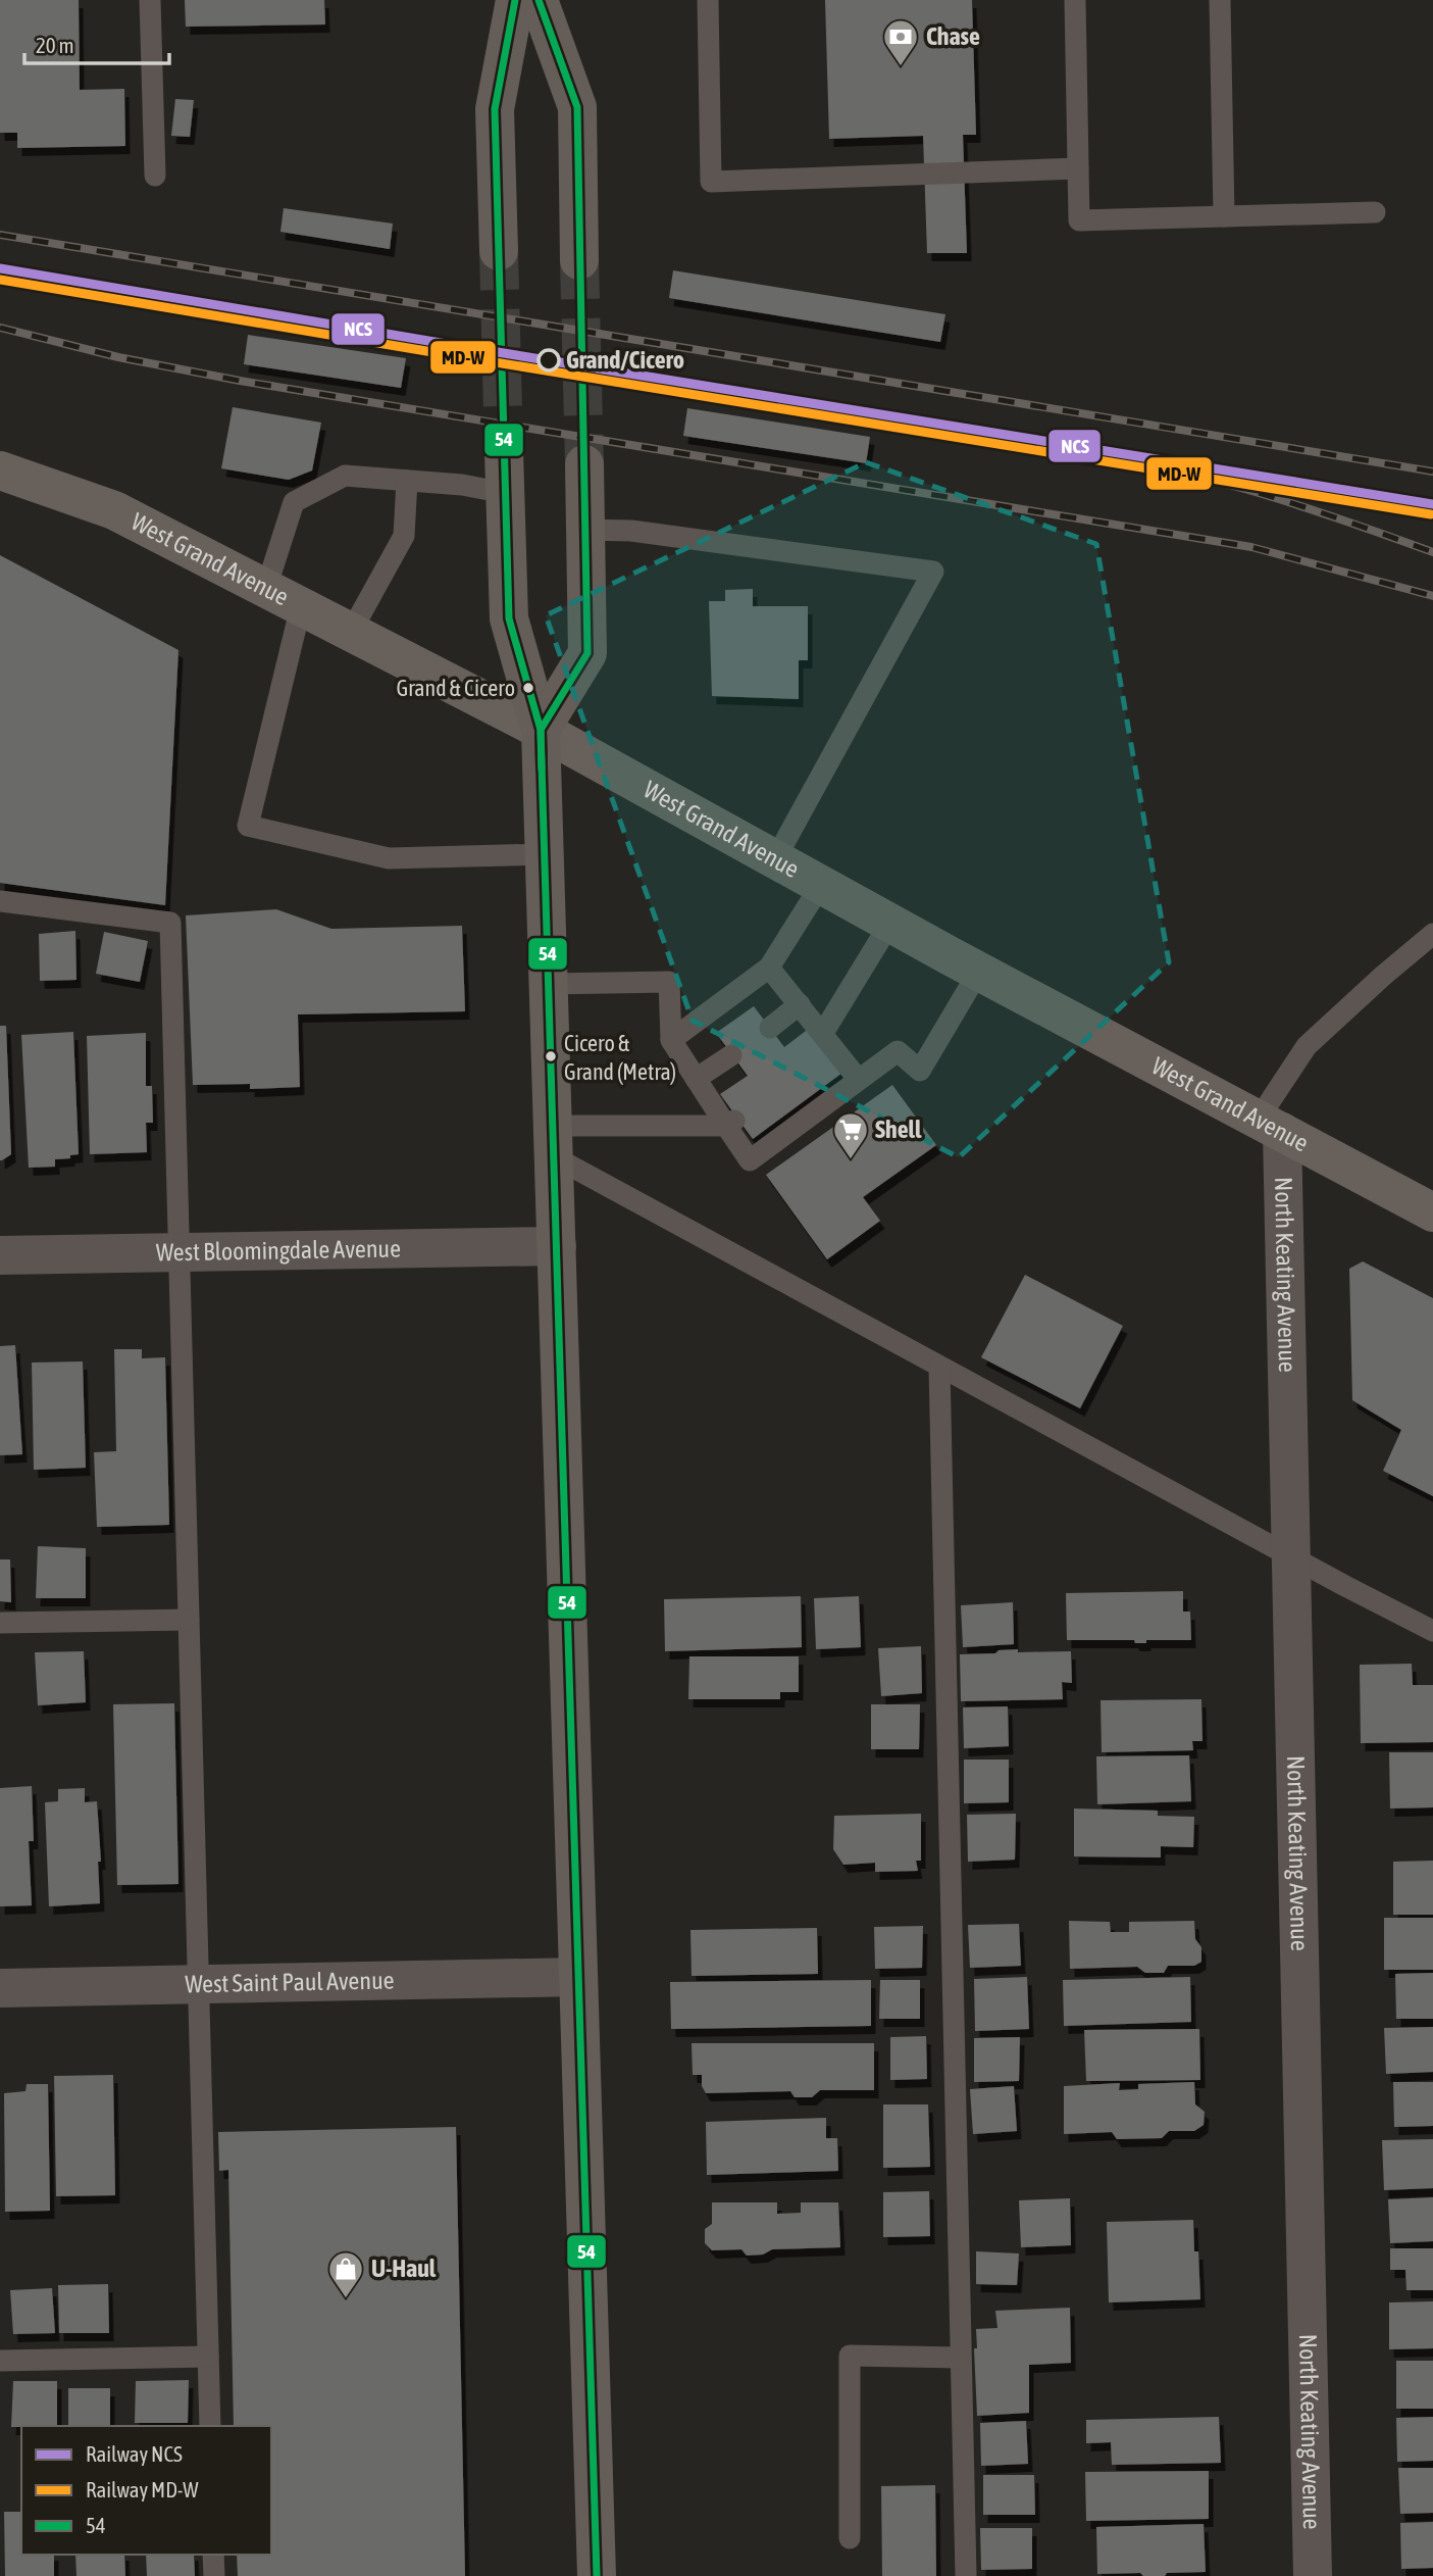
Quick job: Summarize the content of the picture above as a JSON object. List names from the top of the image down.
{
  "streets": {
    "main road": ["West Grand Avenue"],
    "street": ["West Bloomingdale Avenue", "North Keating Avenue", "West Saint Paul Avenue"]
  },
  "crossings": [
    ["West Grand Avenue", "North Keating Avenue"]
  ],
  "places": {
    "bank": ["Chase"],
    "other": ["Grand/Cicero", "Grand & Cicero", "Cicero & Grand (Metra)"],
    "supermarket": ["Shell"],
    "shop": ["U-Haul"]
  },
  "lines": ["transit line 54", "rail line NCS", "rail line MD-W"],
  "legend": ["Railway NCS", "Railway MD-W", "54"],
  "scale_bar": "20 m"
}
